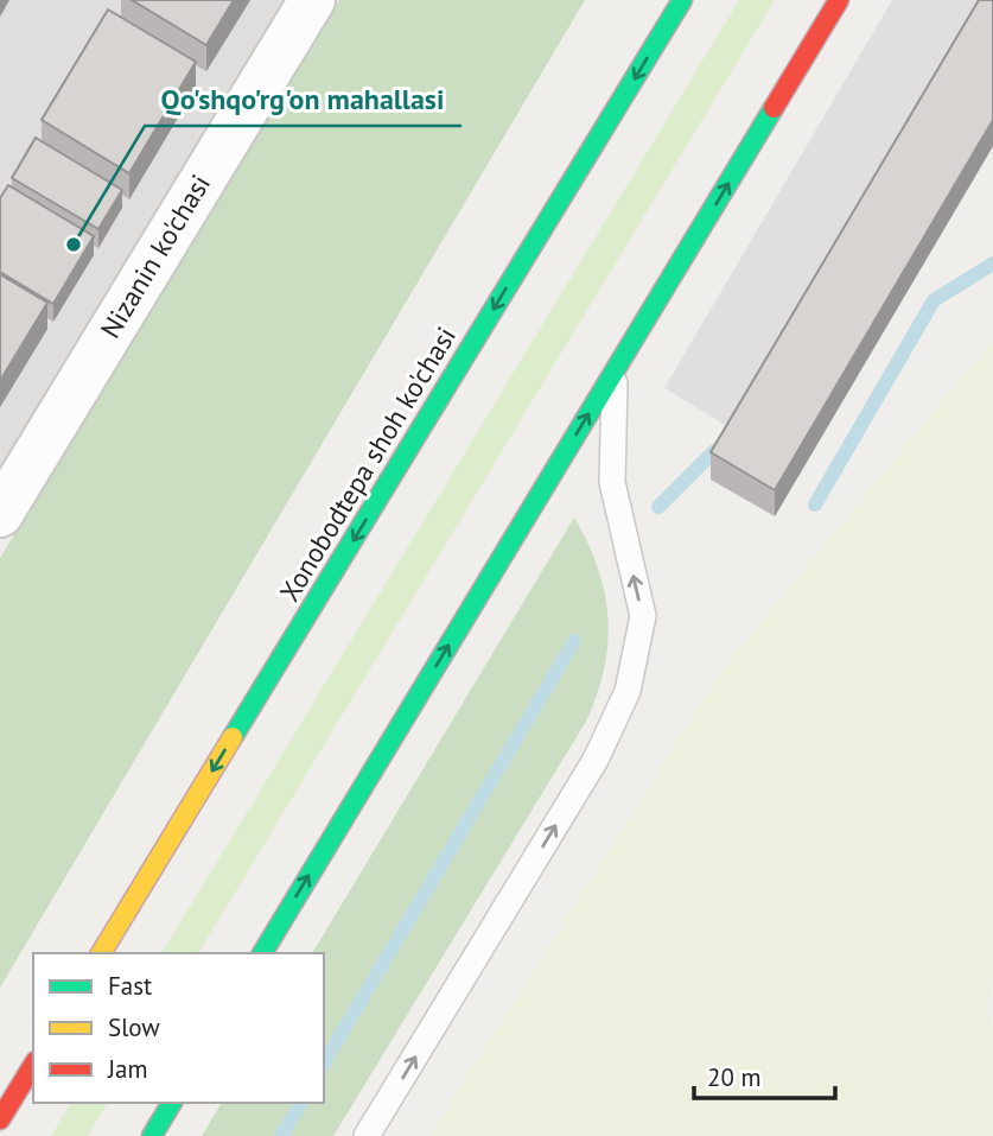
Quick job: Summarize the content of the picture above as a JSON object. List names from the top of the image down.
{
  "streets": {
    "highway": ["Xonobodtepa shoh ko'chasi"],
    "street": ["Nizanin ko'chasi"]
  },
  "places": ["Qo'shqo'rg'on mahallasi"],
  "legend": ["Fast", "Slow", "Jam"],
  "scale_bar": "20 m"
}
